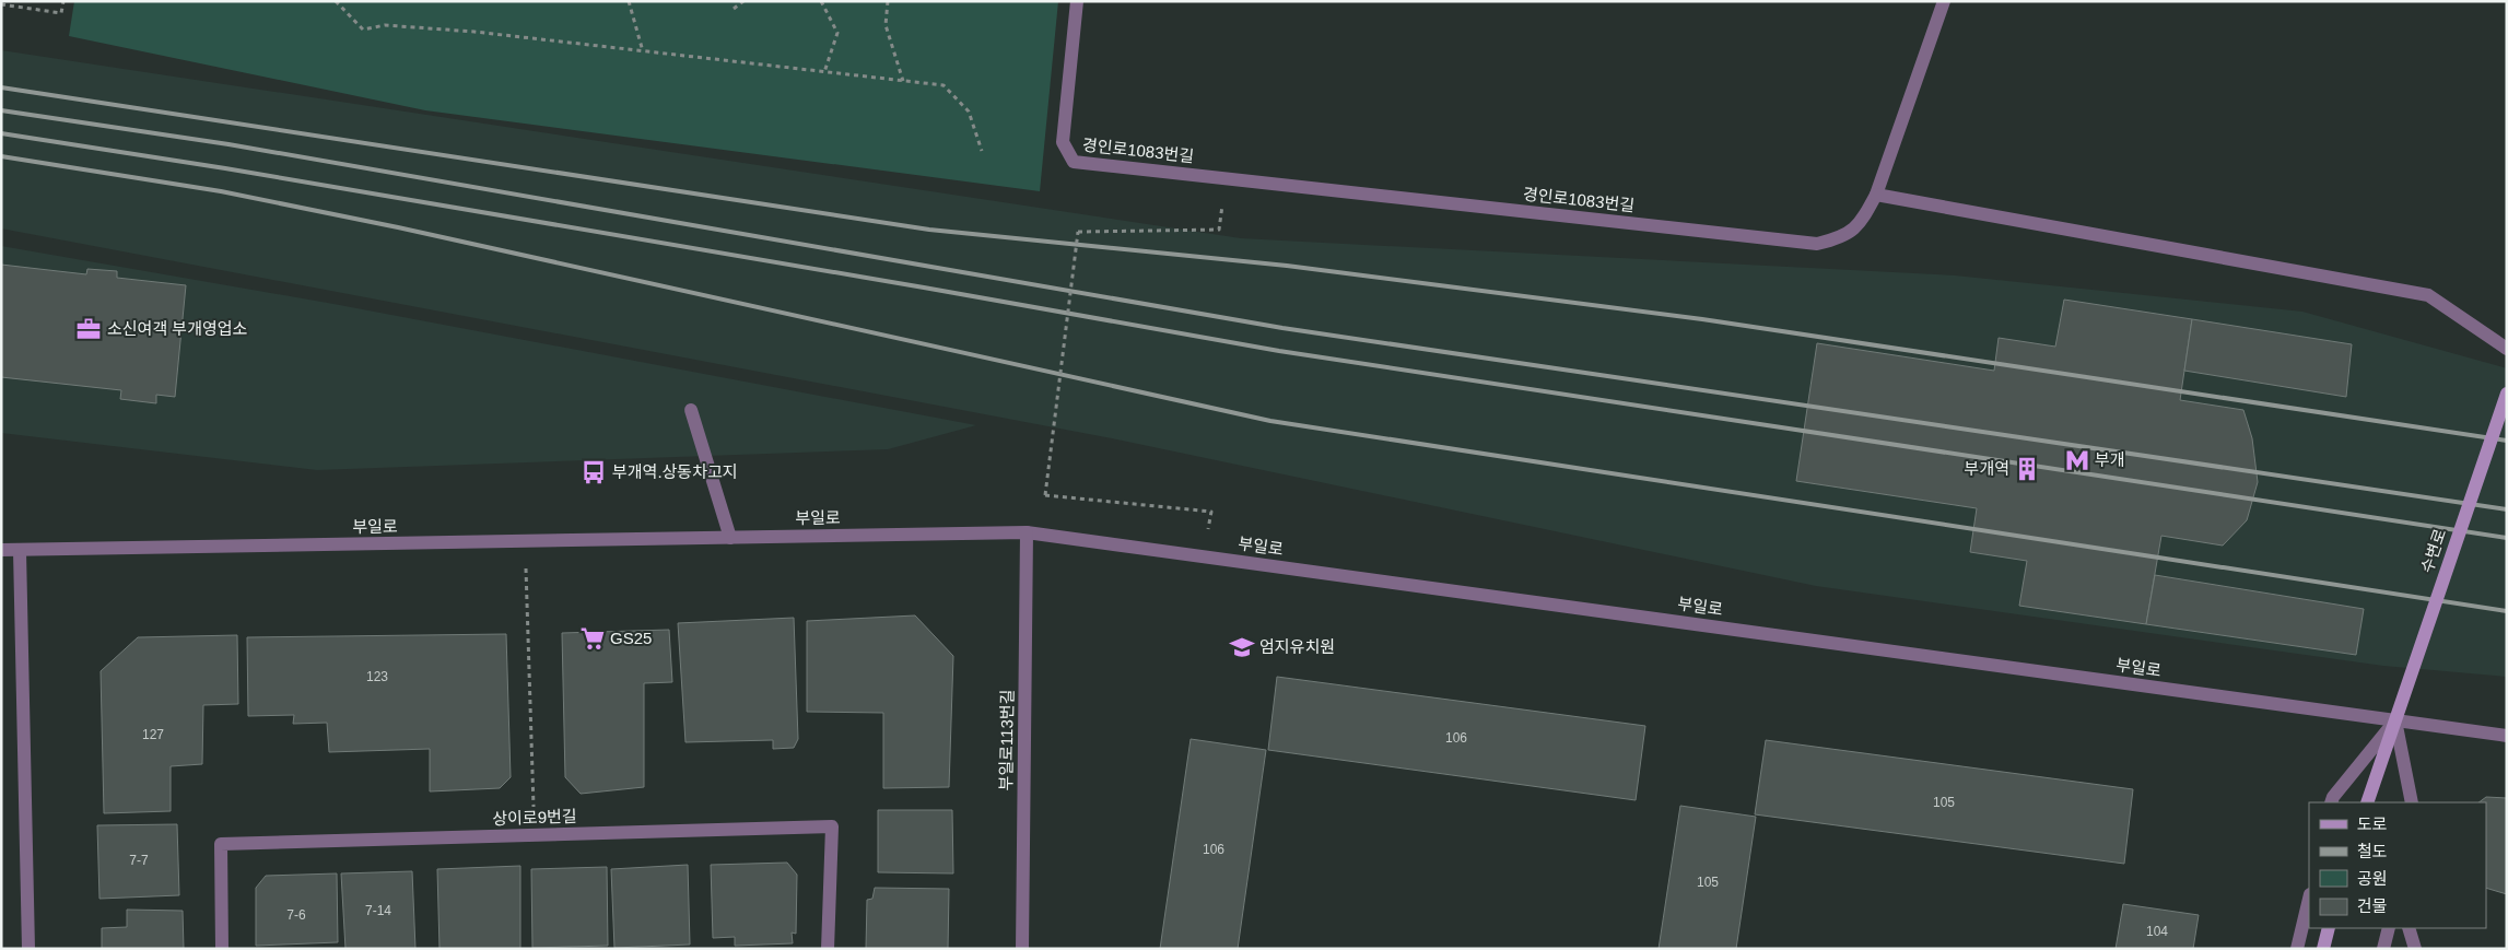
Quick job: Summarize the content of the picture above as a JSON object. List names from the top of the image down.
{
  "streets": {
    "main road": ["수변로"],
    "street": [
      "경인로1083번길",
      "부일로",
      "부일로113번길",
      "상이로9번길"
    ]
  },
  "crossings": [
    ["부일로", "부일로113번길"]
  ],
  "places": {
    "office": ["소신여객 부개영업소"],
    "metro station": ["부개"],
    "building": ["부개역"],
    "bus stop": ["부개역.상동차고지"],
    "supermarket": ["GS25"],
    "school or university": ["엄지유치원"]
  },
  "house_numbers": [
    "123",
    "127",
    "106",
    "105",
    "106",
    "7-7",
    "105",
    "7-14",
    "7-6",
    "104"
  ],
  "legend": [
    "도로",
    "철도",
    "공원",
    "건물"
  ]
}
